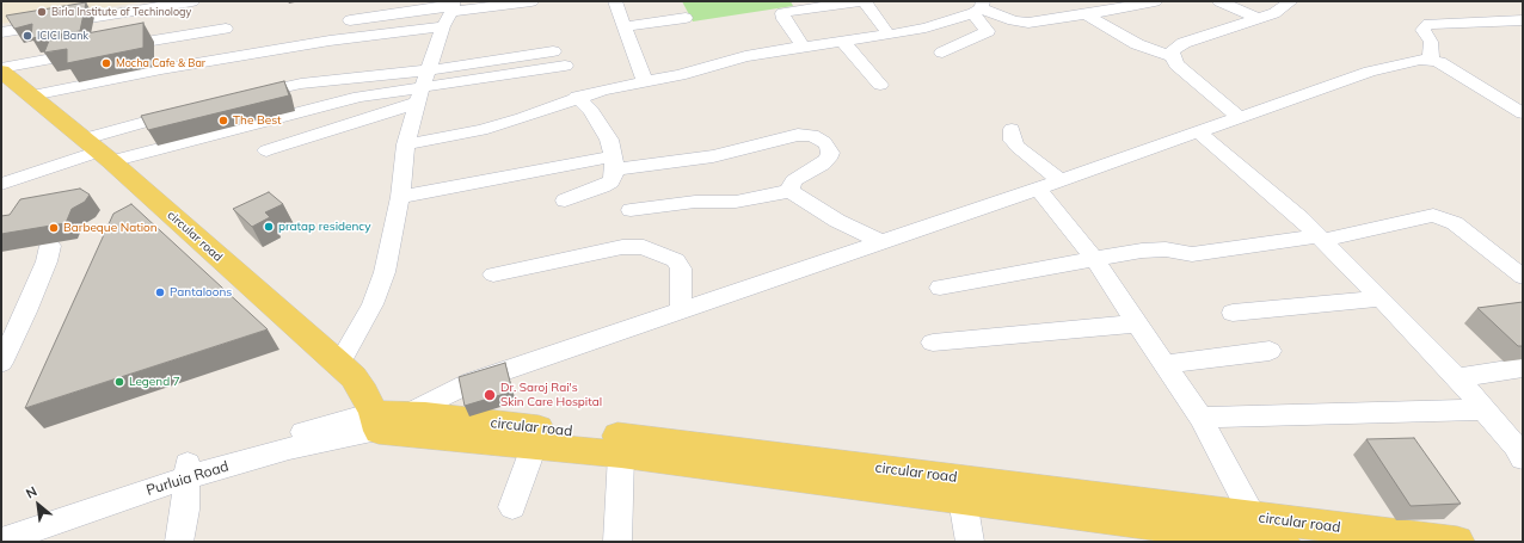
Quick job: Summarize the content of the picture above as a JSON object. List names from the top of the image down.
{
  "streets": {
    "main road": ["circular road"],
    "street": ["Purluia Road"]
  },
  "crossings": [
    ["circular road", "Purluia Road"]
  ],
  "places": [
    "Birla Institute of Techinology",
    "ICICI Bank",
    "Mocha Cafe & Bar",
    "The Best",
    "pratap residency",
    "Barbeque Nation",
    "Pantaloons",
    "Legend 7",
    "Dr. Saroj Rai's Skin Care Hospital"
  ],
  "north": "top left"
}
